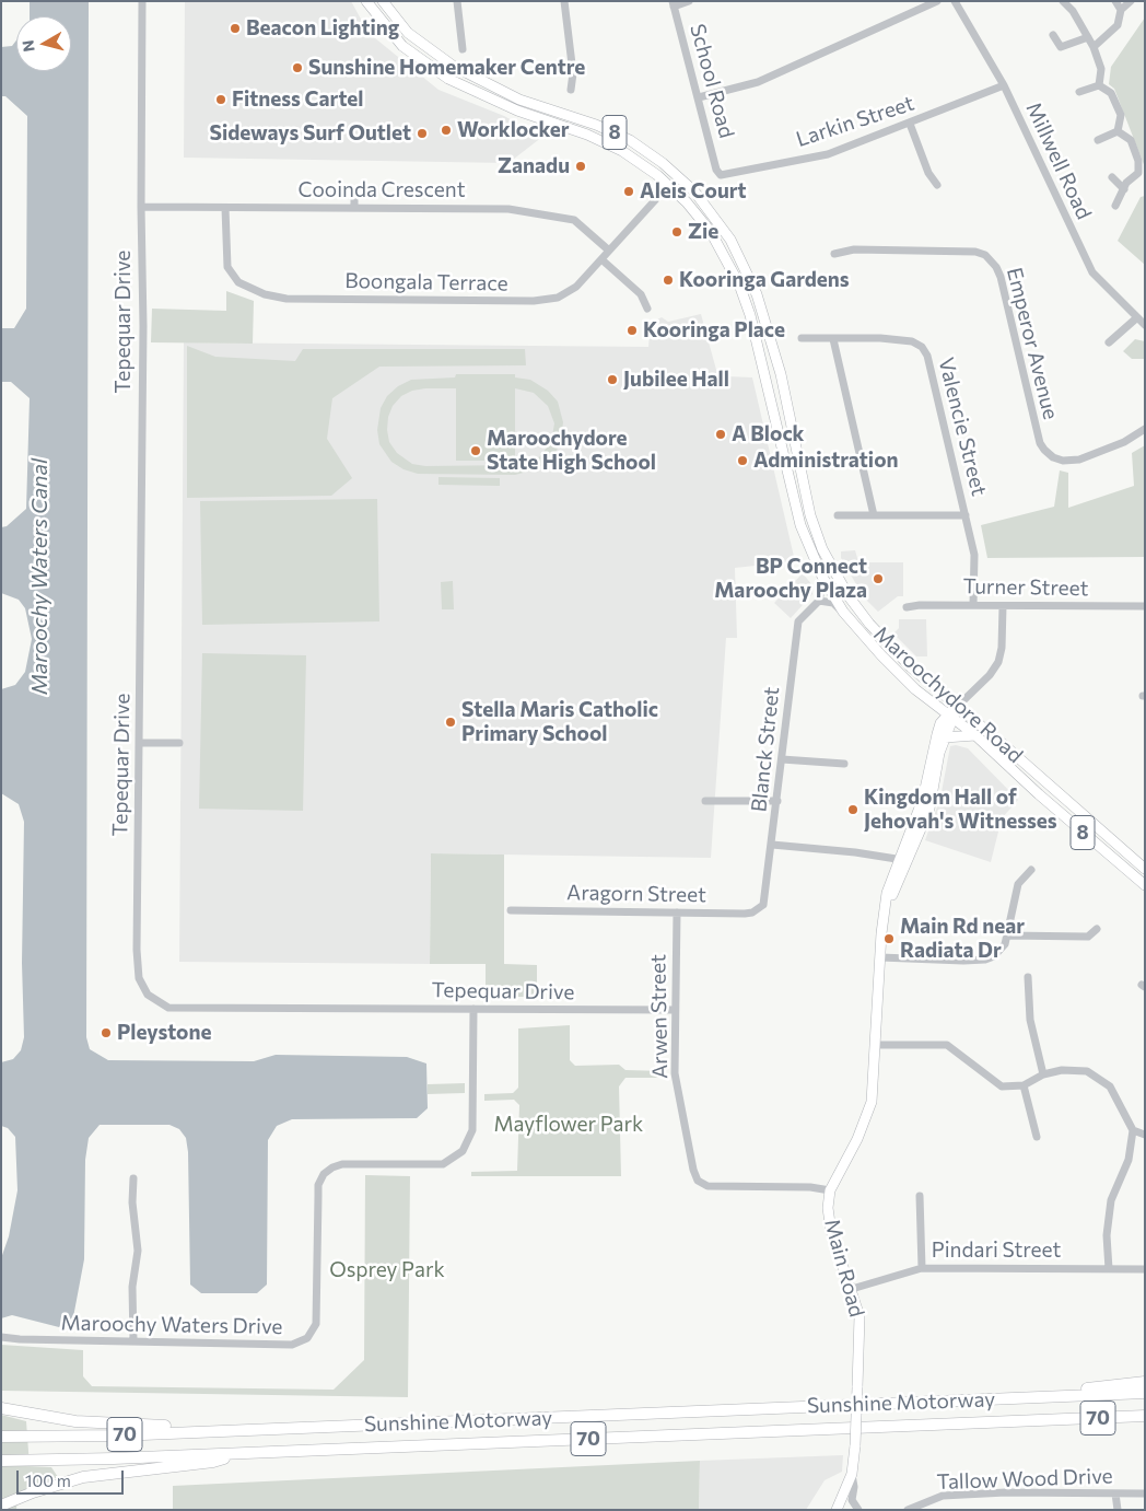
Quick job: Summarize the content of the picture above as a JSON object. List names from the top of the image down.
{
  "streets": {
    "highway": ["Sunshine Motorway", "70"],
    "main road": ["8", "Maroochydore Road", "Main Road"],
    "street": [
      "School Road",
      "Larkin Street",
      "Millwell Road",
      "Cooinda Crescent",
      "Boongala Terrace",
      "Tepequar Drive",
      "Emperor Avenue",
      "Valencie Street",
      "Turner Street",
      "Blanck Street",
      "Aragorn Street",
      "Arwen Street",
      "Pindari Street",
      "Maroochy Waters Drive",
      "Tallow Wood Drive"
    ]
  },
  "crossings": [
    ["School Road", "Larkin Street"],
    ["Larkin Street", "Millwell Road"],
    ["Cooinda Crescent", "Boongala Terrace"],
    ["Cooinda Crescent", "Tepequar Drive"],
    ["Tepequar Drive", "Arwen Street"],
    ["Tepequar Drive", "Maroochy Waters Drive"],
    ["Valencie Street", "Turner Street"],
    ["Maroochydore Road", "Main Road"],
    ["Blanck Street", "Aragorn Street"],
    ["Aragorn Street", "Arwen Street"],
    ["Arwen Street", "Main Road"],
    ["Pindari Street", "Main Road"]
  ],
  "water": ["Maroochy Waters Canal"],
  "parks": ["Mayflower Park", "Osprey Park"],
  "places": [
    "Beacon Lighting",
    "Sunshine Homemaker Centre",
    "Fitness Cartel",
    "Worklocker",
    "Sideways Surf Outlet",
    "Zanadu",
    "Aleis Court",
    "Zie",
    "Kooringa Gardens",
    "Kooringa Place",
    "Jubilee Hall",
    "A Block",
    "Maroochydore State High School",
    "Administration",
    "BP Connect Maroochy Plaza",
    "Stella Maris Catholic Primary School",
    "Kingdom Hall of Jehovah's Witnesses",
    "Main Rd near Radiata Dr",
    "Pleystone"
  ],
  "scale_bar": "100 m",
  "north": "left"
}
